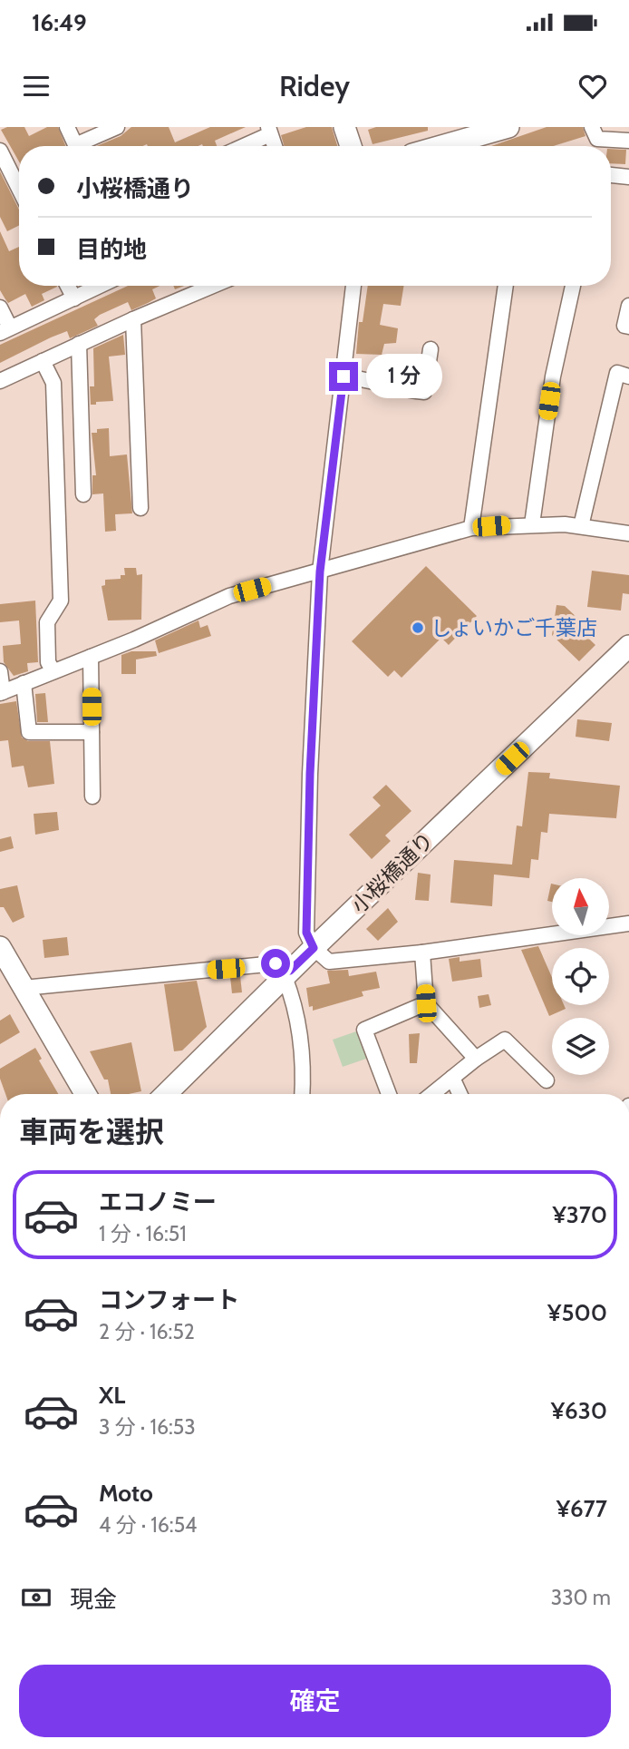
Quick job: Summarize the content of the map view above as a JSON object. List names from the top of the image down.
{
  "streets": {
    "street": ["小桜橋通り"]
  },
  "places": ["しょいかご千葉店"],
  "north": "top",
  "page": {
    "status": "16:49",
    "header": "Ridey",
    "banner": ["小桜橋通り", "目的地"],
    "bubble": "1 分",
    "heading": "車両を選択",
    "list": [
      {
        "name": "エコノミー",
        "note": "1 分 · 16:51",
        "value": "¥370"
      },
      {
        "name": "コンフォート",
        "note": "2 分 · 16:52",
        "value": "¥500"
      },
      {
        "name": "XL",
        "note": "3 分 · 16:53",
        "value": "¥630"
      },
      {
        "name": "Moto",
        "note": "4 分 · 16:54",
        "value": "¥677"
      }
    ],
    "pay": ["現金", "330 m"],
    "buttons": "確定"
  }
}
